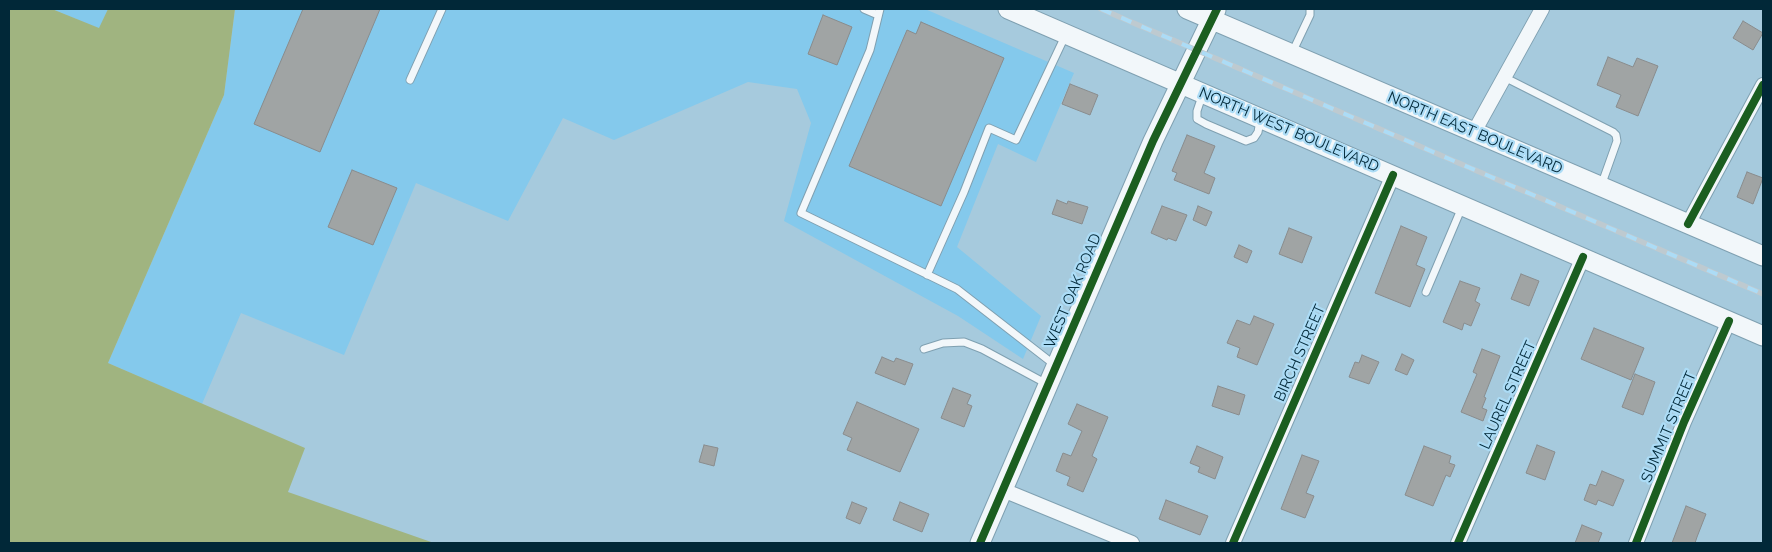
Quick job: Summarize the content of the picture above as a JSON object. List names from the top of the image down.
{
  "streets": {
    "main road": ["NORTH WEST BOULEVARD", "NORTH EAST BOULEVARD", "WEST OAK ROAD"],
    "street": ["BIRCH STREET", "LAUREL STREET", "SUMMIT STREET"]
  },
  "crossings": [
    ["NORTH WEST BOULEVARD", "WEST OAK ROAD"],
    ["NORTH WEST BOULEVARD", "BIRCH STREET"],
    ["NORTH WEST BOULEVARD", "LAUREL STREET"],
    ["NORTH WEST BOULEVARD", "SUMMIT STREET"],
    ["NORTH EAST BOULEVARD", "WEST OAK ROAD"]
  ]
}
